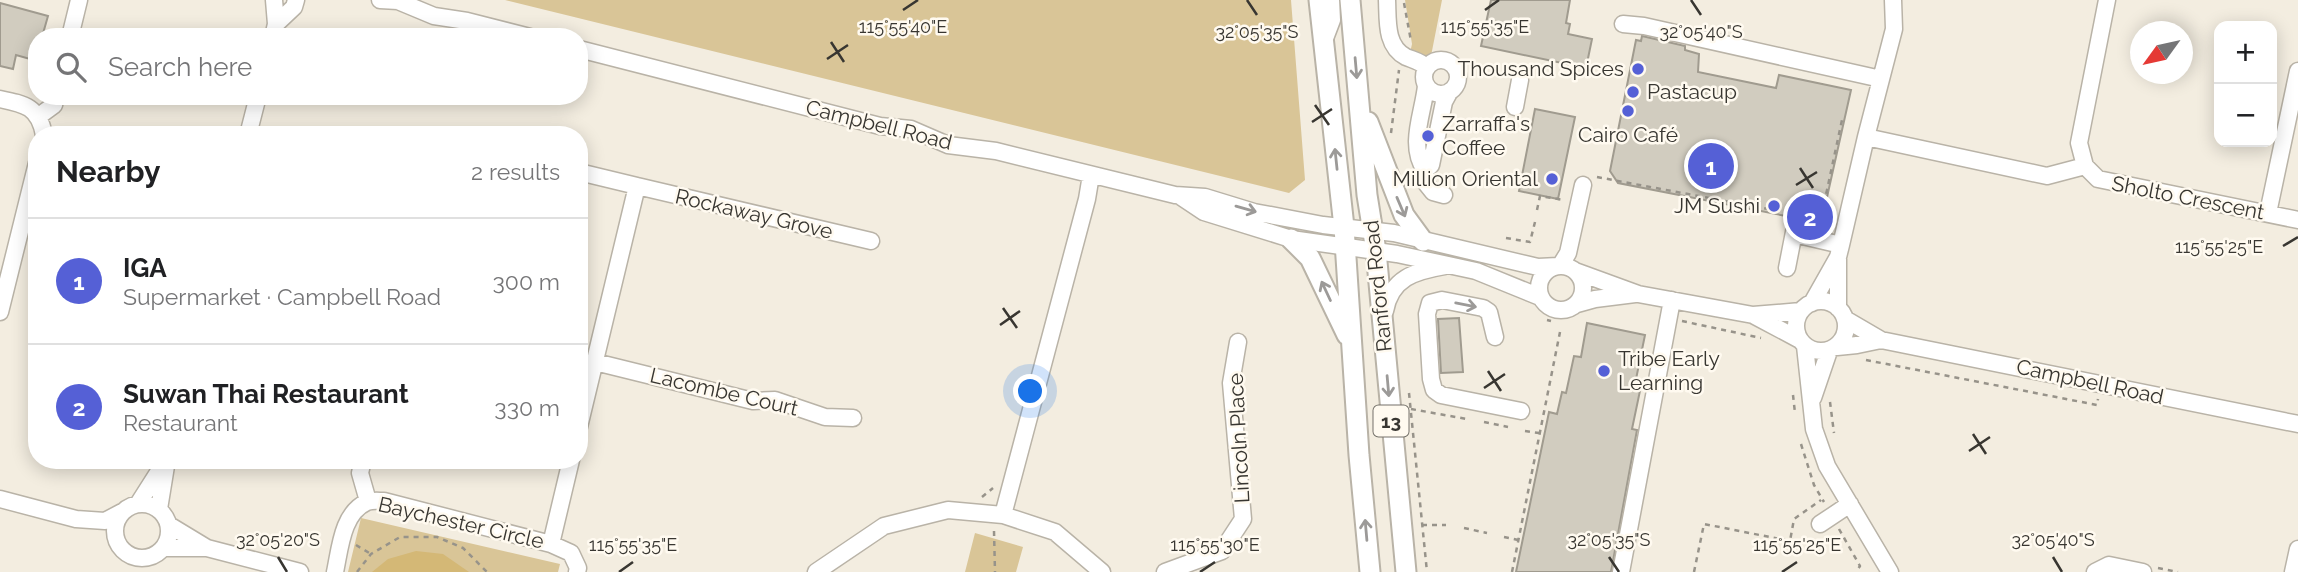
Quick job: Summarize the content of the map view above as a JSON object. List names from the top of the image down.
{
  "streets": {
    "main road": ["Ranford Road", "13"],
    "street": [
      "Campbell Road",
      "Sholto Crescent",
      "Rockaway Grove",
      "Lacombe Court",
      "Lincoln Place",
      "Baychester Circle"
    ]
  },
  "crossings": [
    ["Campbell Road", "Ranford Road"]
  ],
  "places": [
    "Thousand Spices",
    "Pastacup",
    "Cairo Café",
    "Zarraffa's Coffee",
    "Million Oriental",
    "JM Sushi",
    "Tribe Early Learning"
  ],
  "north": "bottom left",
  "page": {
    "map_buttons": ["+", "−"],
    "search": "Search here",
    "heading": ["Nearby", "2 results"],
    "pins": ["1", "2"],
    "list": [
      {
        "mark": "1",
        "name": "IGA",
        "note": "Supermarket · Campbell Road",
        "value": "300 m"
      },
      {
        "mark": "2",
        "name": "Suwan Thai Restaurant",
        "note": "Restaurant",
        "value": "330 m"
      }
    ]
  },
  "coordinates": [
    "115°55'40\"E",
    "115°55'35\"E",
    "32°05'35\"S",
    "32°05'40\"S",
    "115°55'25\"E",
    "32°05'20\"S",
    "115°55'30\"E"
  ]
}
